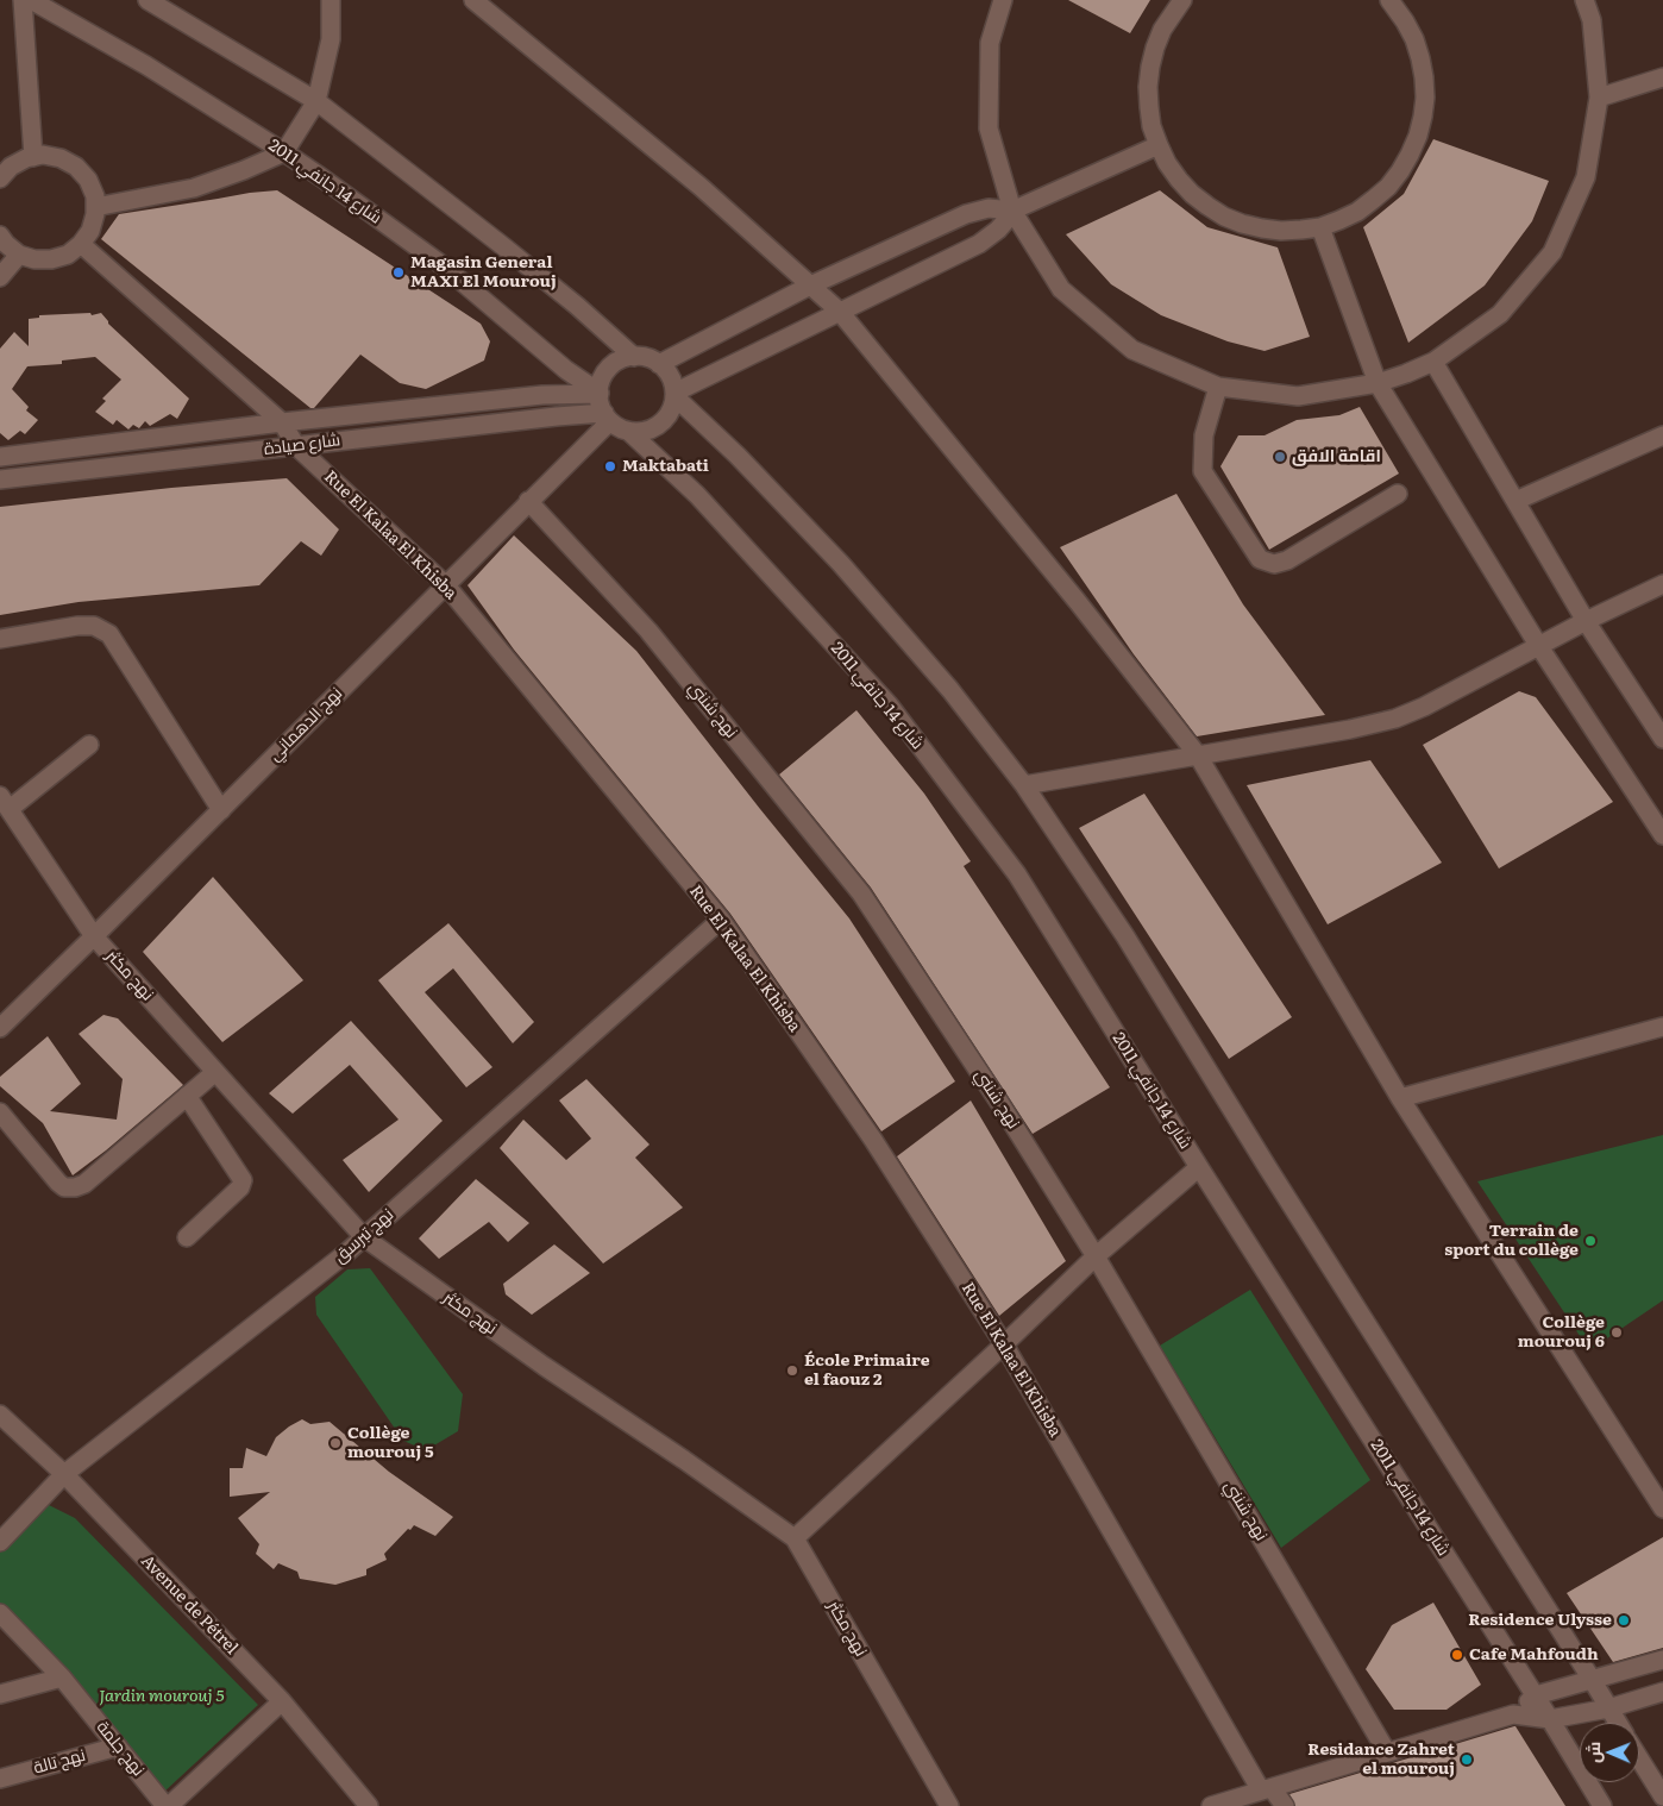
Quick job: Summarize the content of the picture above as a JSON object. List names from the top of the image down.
{
  "streets": {
    "street": [
      "شارع 14 جانفي 2011",
      "شارع صيادة",
      "Rue El Kalaa El Khisba",
      "نهج شنني",
      "نهج الدهماني",
      "نهج مكثر",
      "نهج تبرسق",
      "Avenue de Pétrel",
      "نهج جلمة",
      "نهج تالة"
    ]
  },
  "crossings": [
    ["شارع 14 جانفي 2011", "شارع صيادة"],
    ["شارع 14 جانفي 2011", "نهج الدهماني"],
    ["شارع صيادة", "Rue El Kalaa El Khisba"],
    ["شارع صيادة", "نهج الدهماني"],
    ["Rue El Kalaa El Khisba", "نهج الدهماني"],
    ["Rue El Kalaa El Khisba", "نهج تبرسق"],
    ["نهج شنني", "نهج الدهماني"],
    ["نهج الدهماني", "نهج مكثر"],
    ["نهج مكثر", "نهج تبرسق"],
    ["نهج تبرسق", "Avenue de Pétrel"],
    ["نهج جلمة", "نهج تالة"]
  ],
  "parks": ["Jardin mourouj 5"],
  "places": [
    "Magasin General MAXI El Mourouj",
    "اقامة الافق",
    "Maktabati",
    "Terrain de sport du collège",
    "Collège mourouj 6",
    "École Primaire el faouz 2",
    "Collège mourouj 5",
    "Residence Ulysse",
    "Cafe Mahfoudh",
    "Residance Zahret el mourouj"
  ],
  "north": "left"
}
